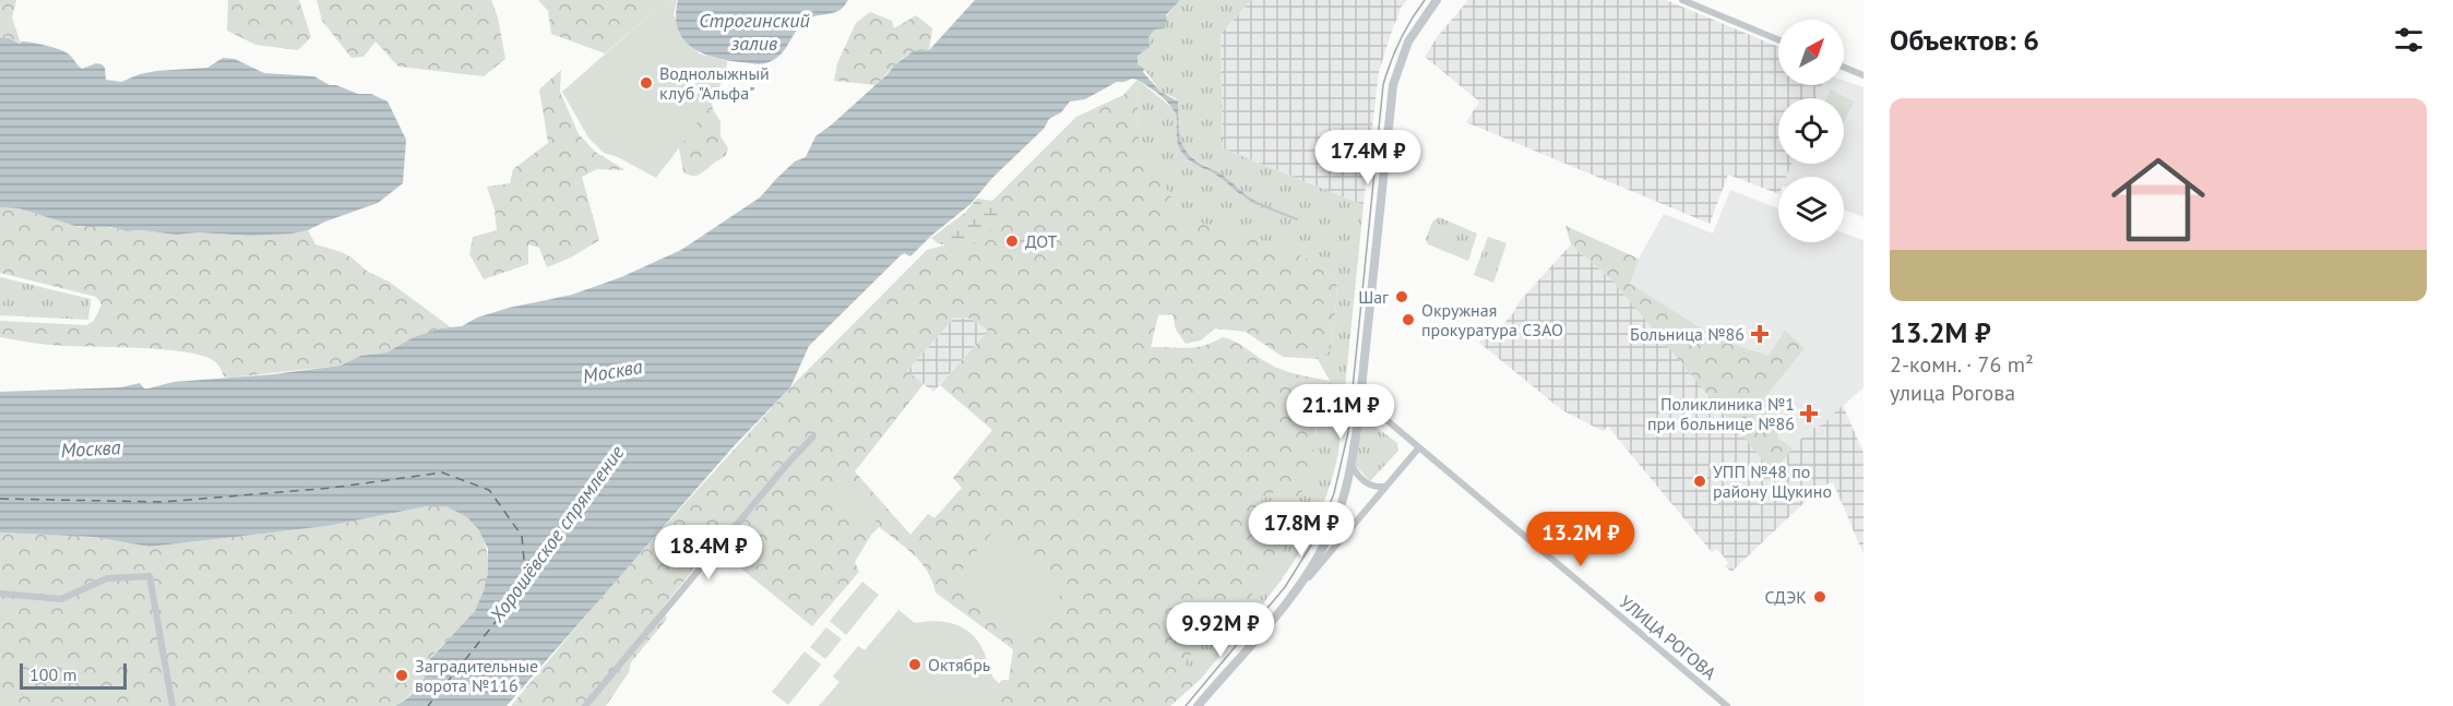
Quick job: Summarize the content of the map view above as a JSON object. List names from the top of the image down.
{
  "streets": {
    "street": ["УЛИЦА РОГОВА"]
  },
  "water": ["Строгинский залив", "Москва", "Хорошёвское спрямление"],
  "places": {
    "other": [
      "Воднолыжный клуб \"Альфа\"",
      "ДОТ",
      "Шаг",
      "Окружная прокуратура СЗАО",
      "УПП №48 по району Щукино",
      "СДЭК",
      "Октябрь",
      "Заградительные ворота №116"
    ],
    "health": ["Больница №86", "Поликлиника №1 при больнице №86"]
  },
  "scale_bar": "100 m",
  "north": "top right",
  "page": {
    "heading": "Объектов: 6",
    "list": [
      {
        "name": "13.2M ₽",
        "note": "2-комн. · 76 m² · улица Рогова"
      }
    ],
    "price": [
      "17.4M ₽",
      "21.1M ₽",
      "17.8M ₽",
      "13.2M ₽",
      "18.4M ₽",
      "9.92M ₽"
    ],
    "scale": "100 m"
  }
}
